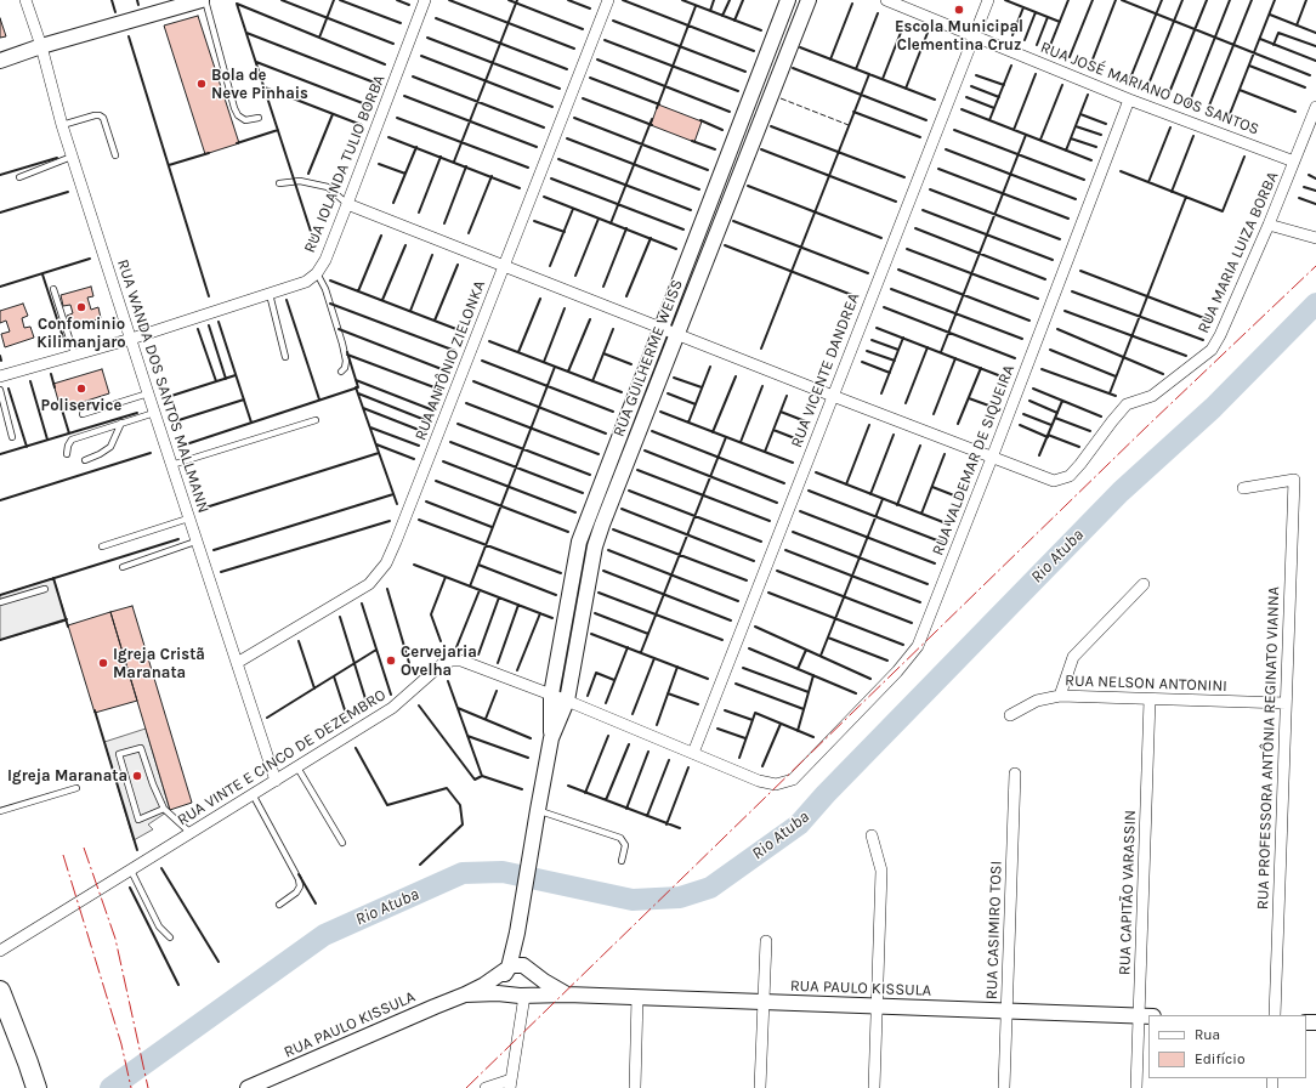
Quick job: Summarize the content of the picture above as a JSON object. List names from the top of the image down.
{
  "streets": {
    "street": [
      "RUA JOSÉ MARIANO DOS SANTOS",
      "RUA IOLANDA TULIO BORBA",
      "RUA MARIA LUIZA BORBA",
      "RUA GUILHERME WEISS",
      "RUA ANTÔNIO ZIELONKA",
      "RUA VICENTE DANDREA",
      "RUA WANDA DOS SANTOS MALLMANN",
      "RUA VALDEMAR DE SIQUEIRA",
      "RUA NELSON ANTONINI",
      "RUA PROFESSORA ANTÔNIA REGINATO VIANNA",
      "RUA VINTE E CINCO DE DEZEMBRO",
      "RUA CAPITÃO VARASSIN",
      "RUA CASIMIRO TOSI",
      "RUA PAULO KISSULA"
    ]
  },
  "crossings": [
    ["RUA JOSÉ MARIANO DOS SANTOS", "RUA MARIA LUIZA BORBA"],
    ["RUA JOSÉ MARIANO DOS SANTOS", "RUA VICENTE DANDREA"],
    ["RUA JOSÉ MARIANO DOS SANTOS", "RUA VALDEMAR DE SIQUEIRA"],
    ["RUA IOLANDA TULIO BORBA", "RUA WANDA DOS SANTOS MALLMANN"],
    ["RUA MARIA LUIZA BORBA", "RUA VALDEMAR DE SIQUEIRA"],
    ["RUA GUILHERME WEISS", "RUA VINTE E CINCO DE DEZEMBRO"],
    ["RUA GUILHERME WEISS", "RUA PAULO KISSULA"],
    ["RUA ANTÔNIO ZIELONKA", "RUA WANDA DOS SANTOS MALLMANN"],
    ["RUA VICENTE DANDREA", "RUA VINTE E CINCO DE DEZEMBRO"],
    ["RUA WANDA DOS SANTOS MALLMANN", "RUA VINTE E CINCO DE DEZEMBRO"],
    ["RUA VALDEMAR DE SIQUEIRA", "RUA VINTE E CINCO DE DEZEMBRO"],
    ["RUA NELSON ANTONINI", "RUA PROFESSORA ANTÔNIA REGINATO VIANNA"],
    ["RUA NELSON ANTONINI", "RUA CAPITÃO VARASSIN"],
    ["RUA CAPITÃO VARASSIN", "RUA PAULO KISSULA"],
    ["RUA CASIMIRO TOSI", "RUA PAULO KISSULA"]
  ],
  "water": ["Rio Atuba"],
  "places": [
    "Escola Municipal Clementina Cruz",
    "Bola de Neve Pinhais",
    "Confominio Kilimanjaro",
    "Poliservice",
    "Cervejaria Ovelha",
    "Igreja Cristã Maranata",
    "Igreja Maranata"
  ],
  "legend": ["Rua", "Edifício"]
}
